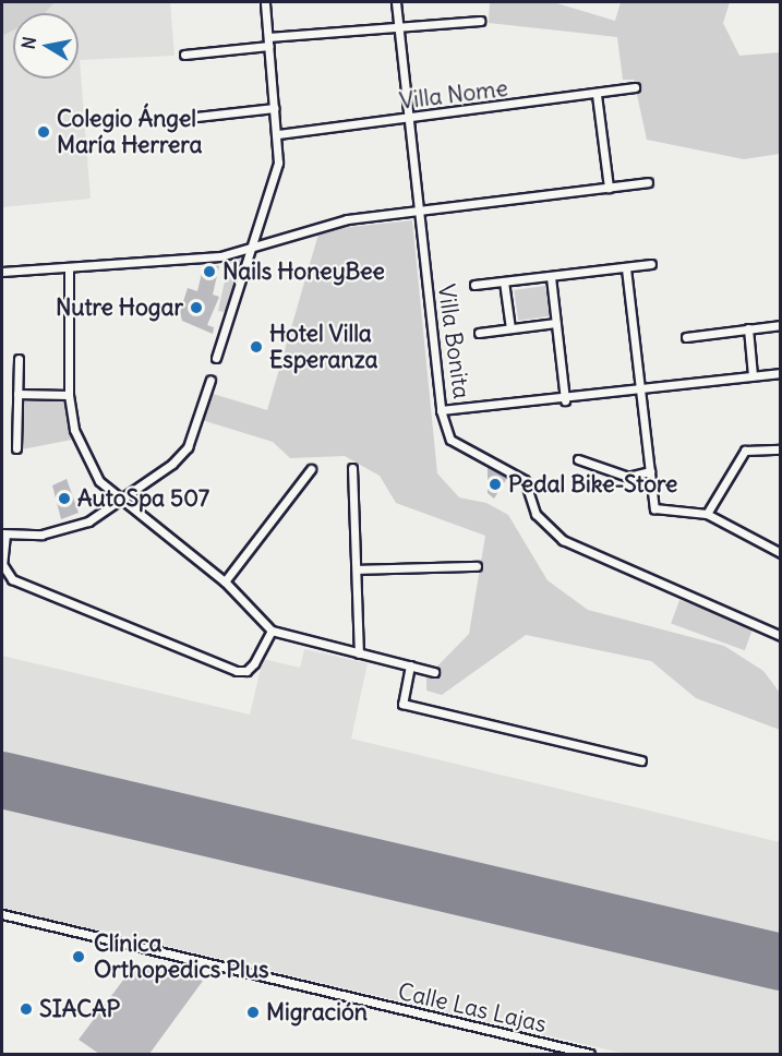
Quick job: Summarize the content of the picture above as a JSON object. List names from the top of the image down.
{
  "streets": {
    "street": ["Villa Nome", "Villa Bonita", "Calle Las Lajas"]
  },
  "crossings": [
    ["Villa Nome", "Villa Bonita"]
  ],
  "places": [
    "Colegio Ángel María Herrera",
    "Nails HoneyBee",
    "Nutre Hogar",
    "Hotel Villa Esperanza",
    "Pedal Bike-Store",
    "AutoSpa 507",
    "Clínica Orthopedics Plus",
    "SIACAP",
    "Migración"
  ],
  "north": "left"
}
